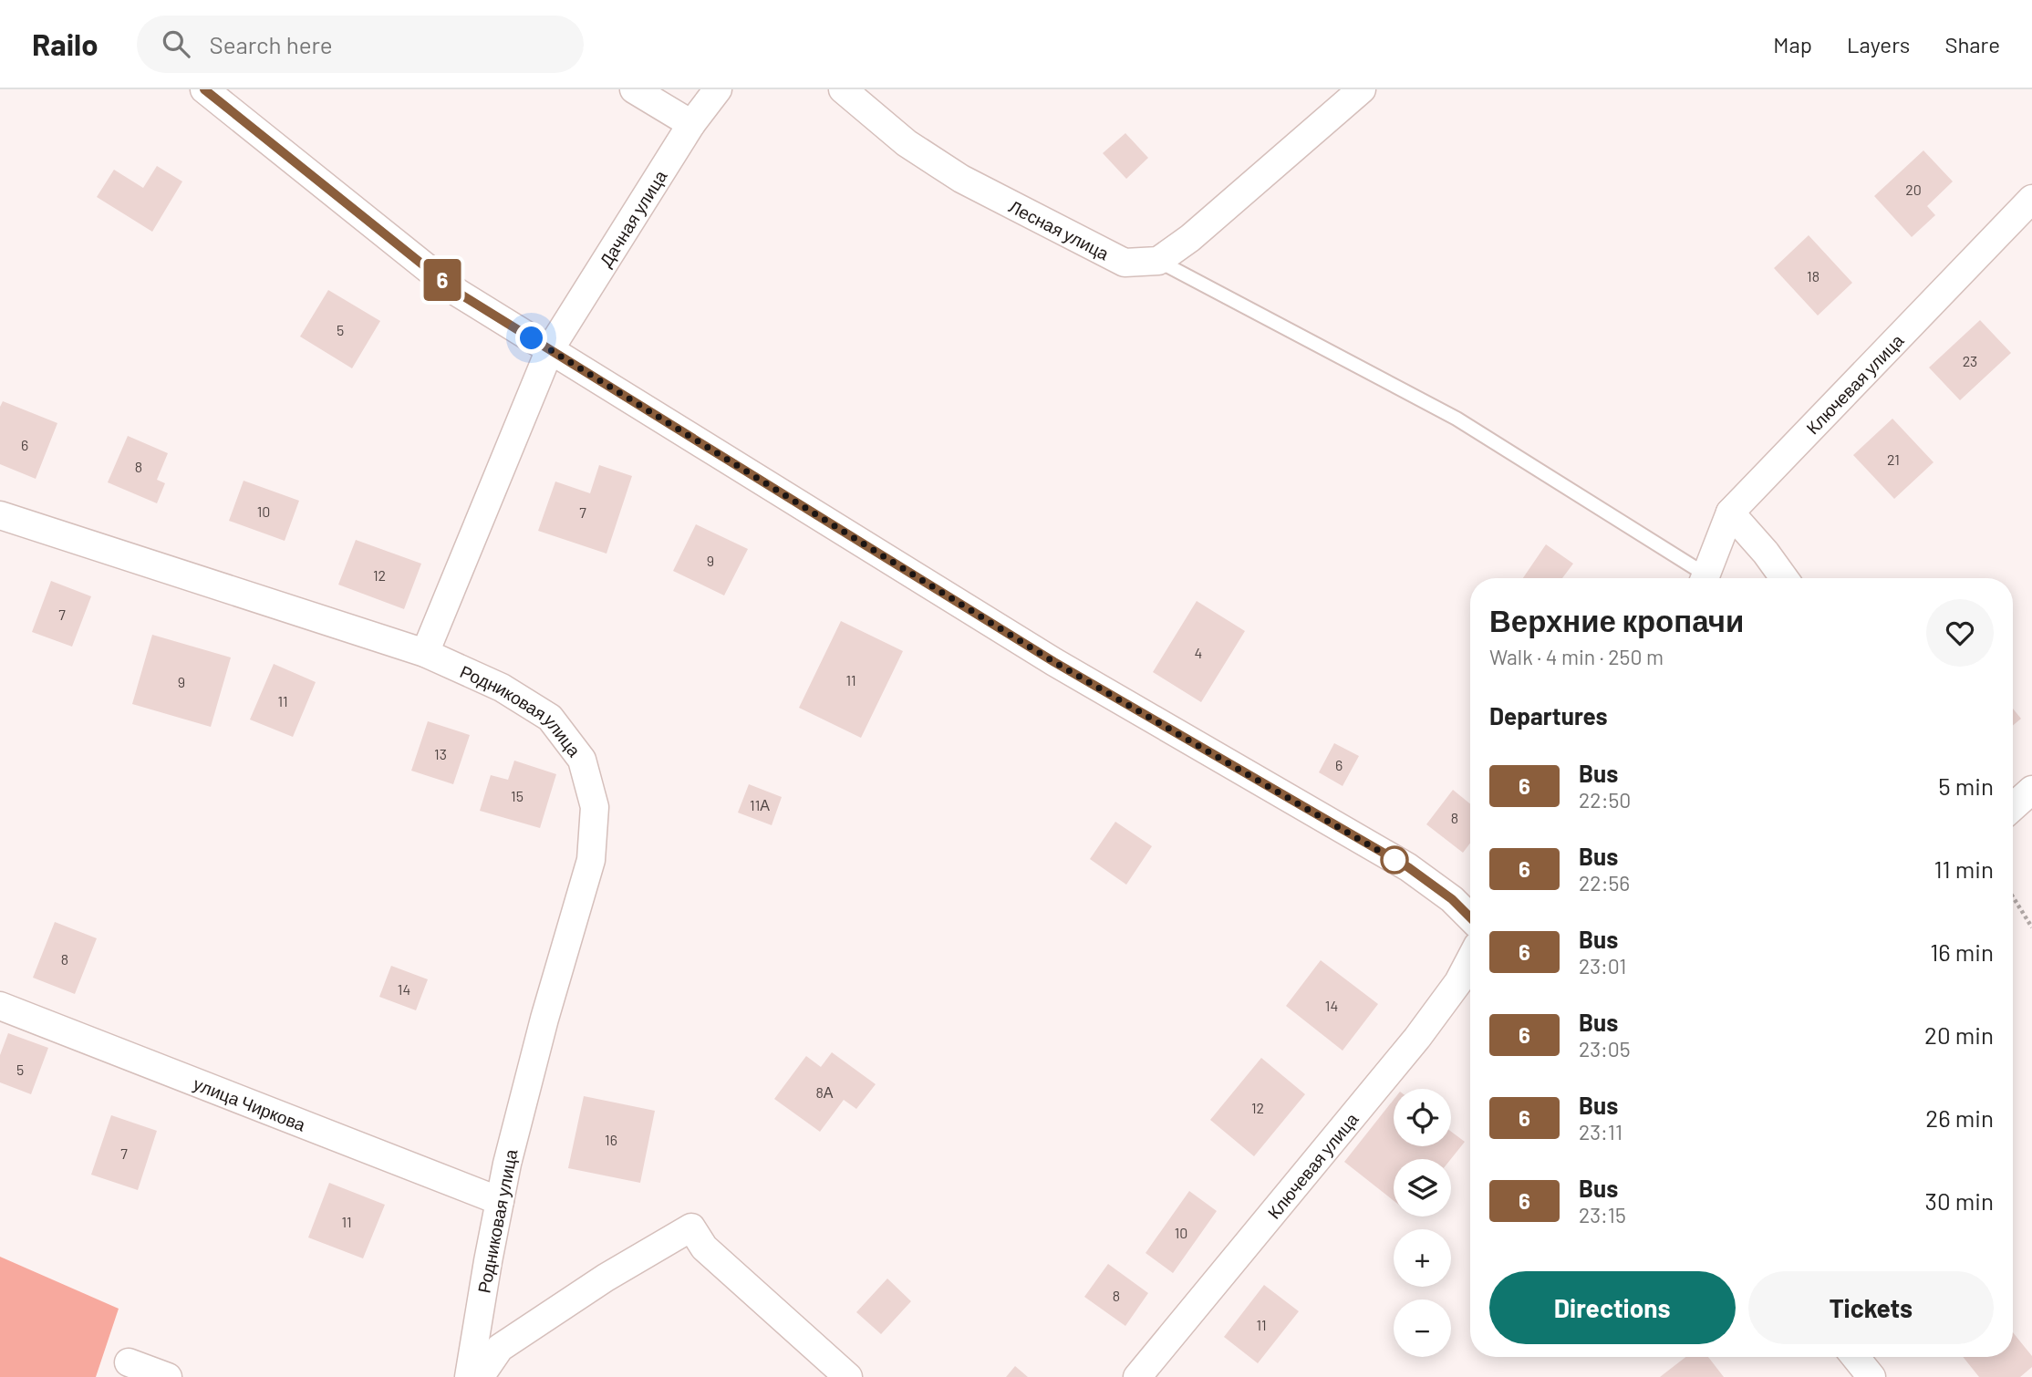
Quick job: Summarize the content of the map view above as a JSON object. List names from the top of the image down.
{
  "streets": {
    "street": [
      "Дачная улица",
      "Лесная улица",
      "Ключевая улица",
      "Родниковая улица",
      "улица Чиркова"
    ]
  },
  "crossings": [
    ["Дачная улица", "Родниковая улица"],
    ["Родниковая улица", "улица Чиркова"]
  ],
  "lines": ["bus line 6"],
  "house_numbers": [
    "20",
    "18",
    "5",
    "23",
    "6",
    "21",
    "8",
    "10",
    "7",
    "9",
    "12",
    "7",
    "4",
    "11",
    "9",
    "11",
    "13",
    "6",
    "15",
    "11А",
    "8",
    "8",
    "14",
    "14",
    "5",
    "8А",
    "12",
    "16",
    "7",
    "11",
    "10",
    "8",
    "11"
  ],
  "page": {
    "header": "Railo",
    "search": "Search here",
    "nav": ["Map", "Layers", "Share"],
    "on_map": "6",
    "heading": [
      ["Верхние кропачи", "Walk · 4 min · 250 m"],
      "Departures"
    ],
    "list": [
      {
        "mark": "6",
        "name": "Bus",
        "note": "22:50",
        "value": "5 min"
      },
      {
        "mark": "6",
        "name": "Bus",
        "note": "22:56",
        "value": "11 min"
      },
      {
        "mark": "6",
        "name": "Bus",
        "note": "23:01",
        "value": "16 min"
      },
      {
        "mark": "6",
        "name": "Bus",
        "note": "23:05",
        "value": "20 min"
      },
      {
        "mark": "6",
        "name": "Bus",
        "note": "23:11",
        "value": "26 min"
      },
      {
        "mark": "6",
        "name": "Bus",
        "note": "23:15",
        "value": "30 min"
      }
    ],
    "map_buttons": ["+", "−"],
    "buttons": ["Directions", "Tickets"]
  }
}
